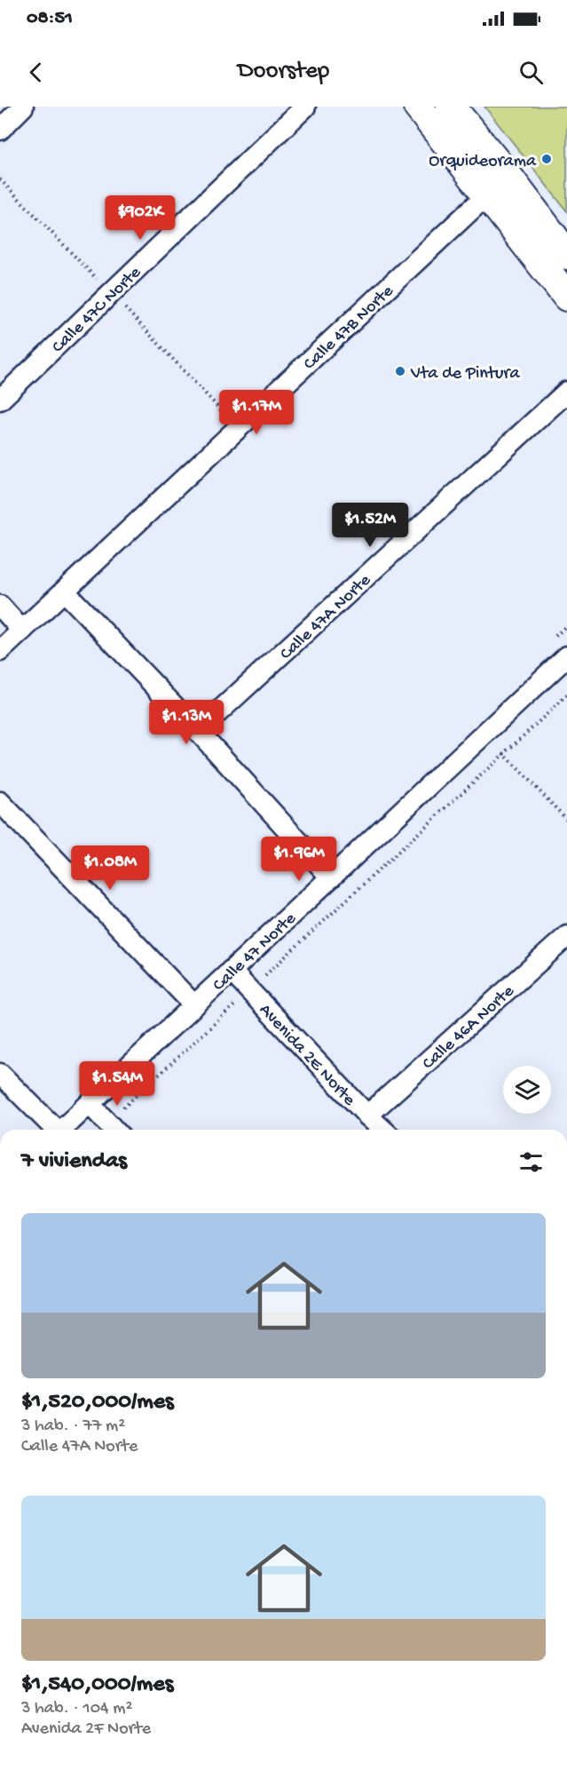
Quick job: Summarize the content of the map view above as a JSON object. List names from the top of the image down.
{
  "streets": {
    "street": [
      "Calle 47C Norte",
      "Calle 47B Norte",
      "Calle 47A Norte",
      "Calle 47 Norte",
      "Calle 46A Norte",
      "Avenida 2E Norte"
    ]
  },
  "crossings": [
    ["Calle 47 Norte", "Avenida 2E Norte"],
    ["Calle 46A Norte", "Avenida 2E Norte"]
  ],
  "places": ["Orquideorama", "Vta de Pintura"],
  "page": {
    "status": "08:51",
    "header": "Doorstep",
    "price": [
      "$902K",
      "$1.17M",
      "$1.52M",
      "$1.13M",
      "$1.96M",
      "$1.08M",
      "$1.54M"
    ],
    "heading": "7 viviendas",
    "list": [
      {
        "name": "$1,520,000/mes",
        "note": "3 hab. · 77 m² · Calle 47A Norte"
      },
      {
        "name": "$1,540,000/mes",
        "note": "3 hab. · 104 m² · Avenida 2F Norte"
      }
    ]
  }
}
